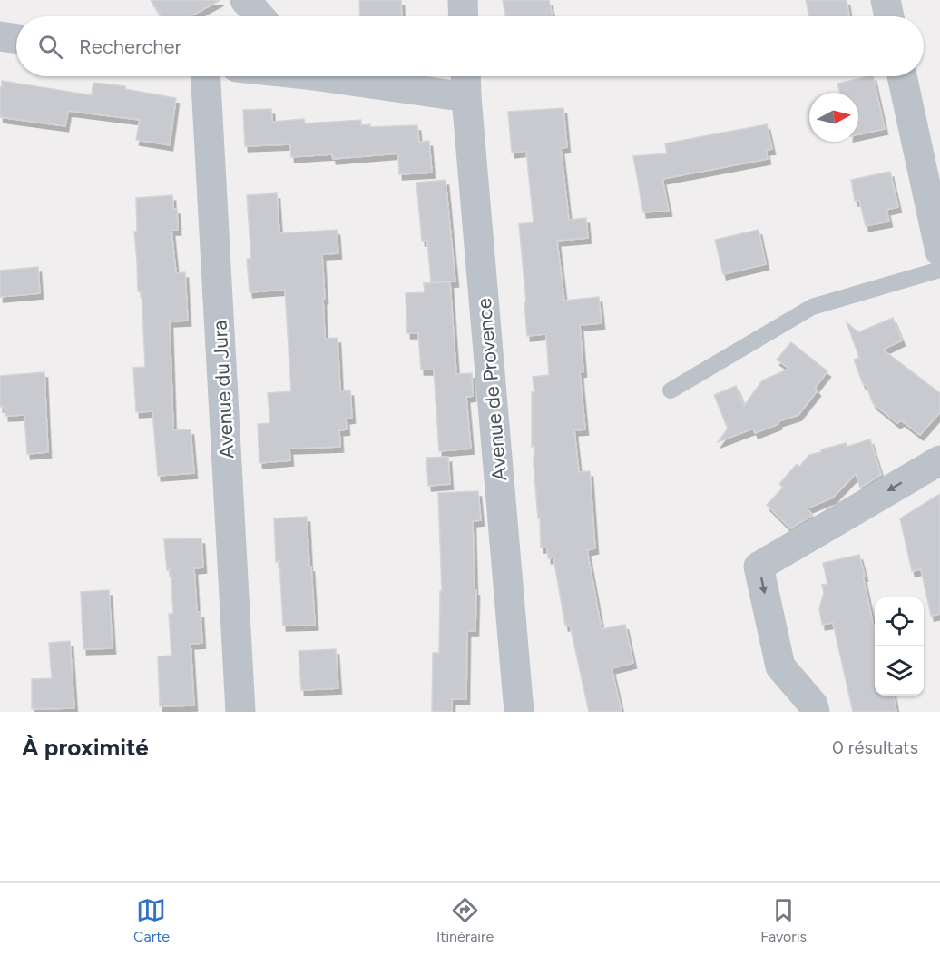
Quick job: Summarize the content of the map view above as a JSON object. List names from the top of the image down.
{
  "streets": {
    "street": ["Avenue du Jura", "Avenue de Provence"]
  },
  "north": "right",
  "page": {
    "search": "Rechercher",
    "heading": ["À proximité", "0 résultats"],
    "nav": ["Carte", "Itinéraire", "Favoris"]
  }
}
